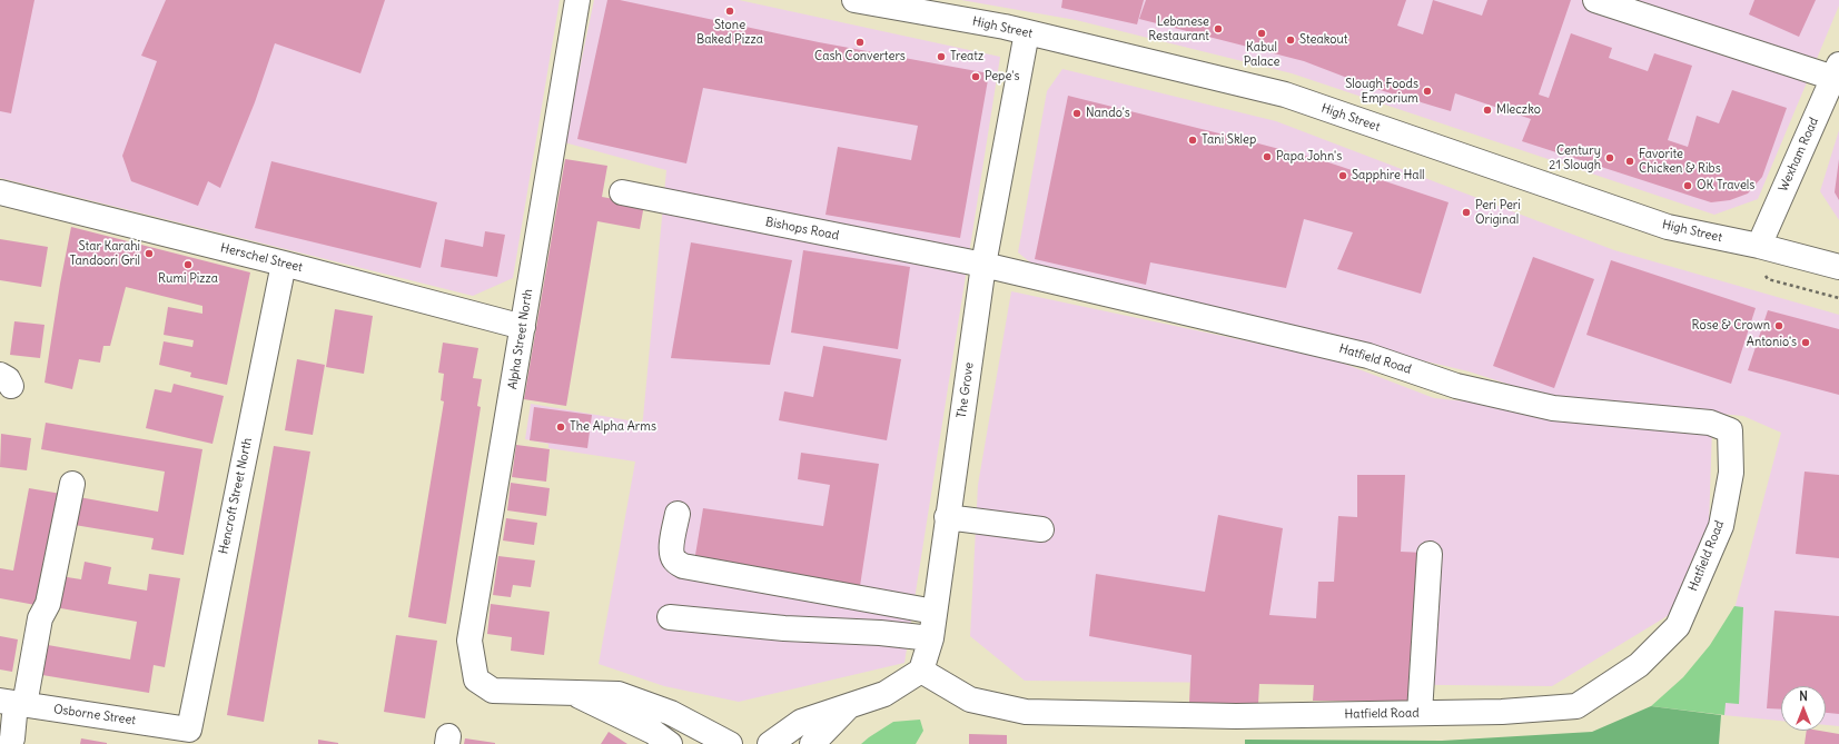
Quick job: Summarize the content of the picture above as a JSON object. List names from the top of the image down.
{
  "streets": {
    "street": [
      "High Street",
      "Wexham Road",
      "Bishops Road",
      "Herschel Street",
      "Alpha Street North",
      "Hatfield Road",
      "The Grove",
      "Hencroft Street North",
      "Osborne Street"
    ]
  },
  "crossings": [
    ["High Street", "Wexham Road"],
    ["High Street", "The Grove"],
    ["Bishops Road", "Hatfield Road"],
    ["Bishops Road", "The Grove"],
    ["Herschel Street", "Alpha Street North"],
    ["Herschel Street", "Hencroft Street North"],
    ["Hatfield Road", "The Grove"],
    ["Hencroft Street North", "Osborne Street"]
  ],
  "places": [
    "Stone Baked Pizza",
    "Lebanese Restaurant",
    "Kabul Palace",
    "Steakout",
    "Cash Converters",
    "Treatz",
    "Pepe's",
    "Slough Foods Emporium",
    "Mleczko",
    "Nando's",
    "Tani Sklep",
    "Papa John's",
    "Century 21 Slough",
    "Favorite Chicken & Ribs",
    "Sapphire Hall",
    "OK Travels",
    "Peri Peri Original",
    "Star Karahi Tandoori Gril",
    "Rumi Pizza",
    "Rose & Crown",
    "Antonio's",
    "The Alpha Arms"
  ],
  "north": "top"
}
